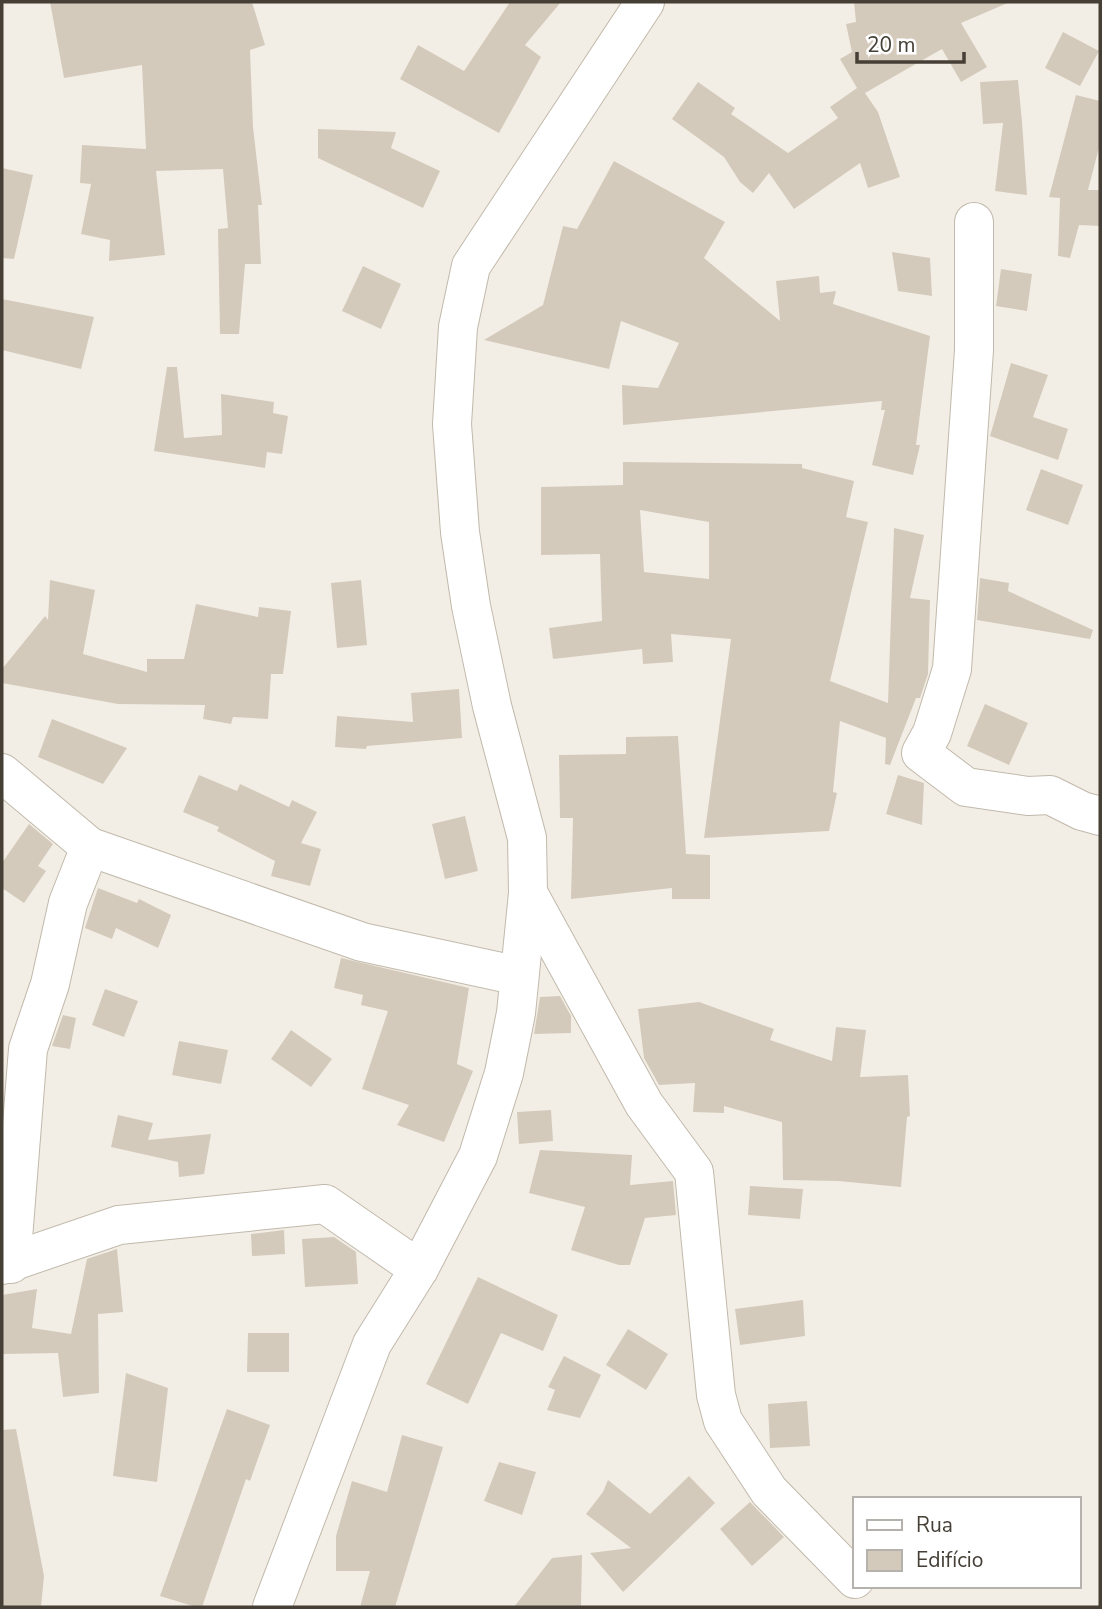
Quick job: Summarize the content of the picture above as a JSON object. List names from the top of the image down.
{
  "legend": ["Rua", "Edifício"],
  "scale_bar": "20 m"
}
